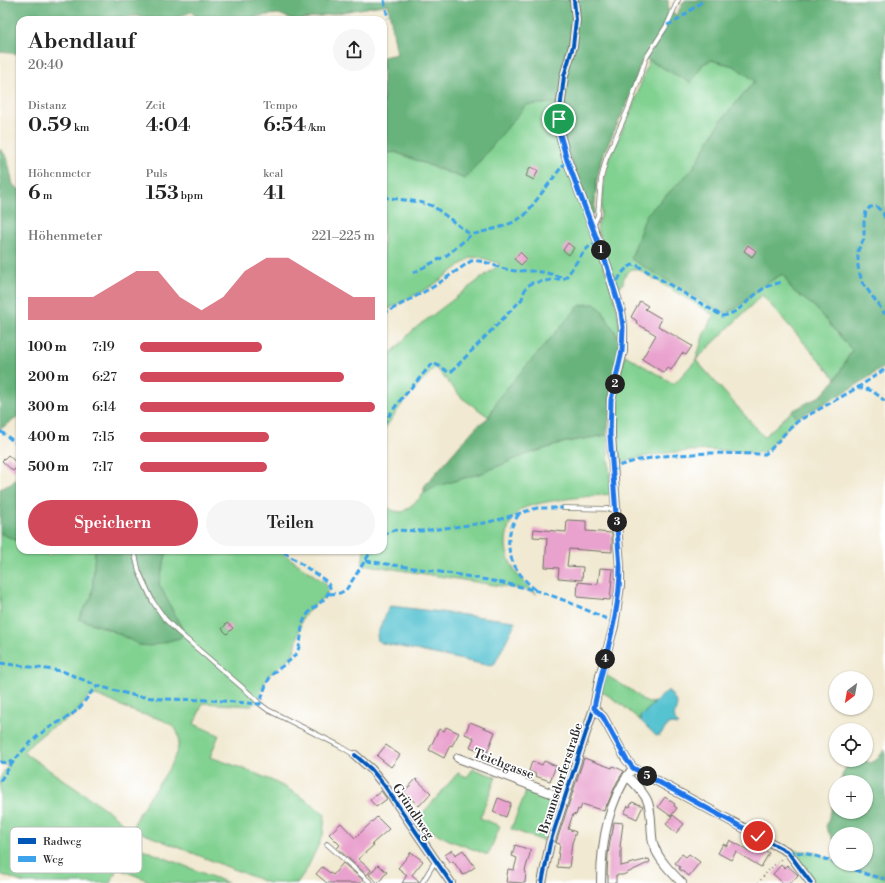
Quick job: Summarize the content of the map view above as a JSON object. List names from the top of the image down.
{
  "streets": {
    "street": ["Teichgasse", "Braunsdorferstraße", "Gründlweg"]
  },
  "crossings": [
    ["Teichgasse", "Braunsdorferstraße"]
  ],
  "legend": ["Radweg", "Weg"],
  "north": "bottom left",
  "page": {
    "heading": ["Abendlauf", "20:40"],
    "stats": [
      ["Distanz", "0.59 km"],
      ["Zeit", "4:04"],
      ["Tempo", "6:54 /km"],
      ["Höhenmeter", "6 m"],
      ["Puls", "153 bpm"],
      ["kcal", "41"]
    ],
    "chart": ["Höhenmeter", "221–225 m"],
    "pins": [
      "1",
      "2",
      "3",
      "4",
      "5"
    ],
    "list": [
      {
        "name": "100 m",
        "note": "7:19"
      },
      {
        "name": "200 m",
        "note": "6:27"
      },
      {
        "name": "300 m",
        "note": "6:14"
      },
      {
        "name": "400 m",
        "note": "7:15"
      },
      {
        "name": "500 m",
        "note": "7:17"
      }
    ],
    "buttons": ["Speichern", "Teilen"],
    "map_buttons": ["+", "−"]
  }
}
